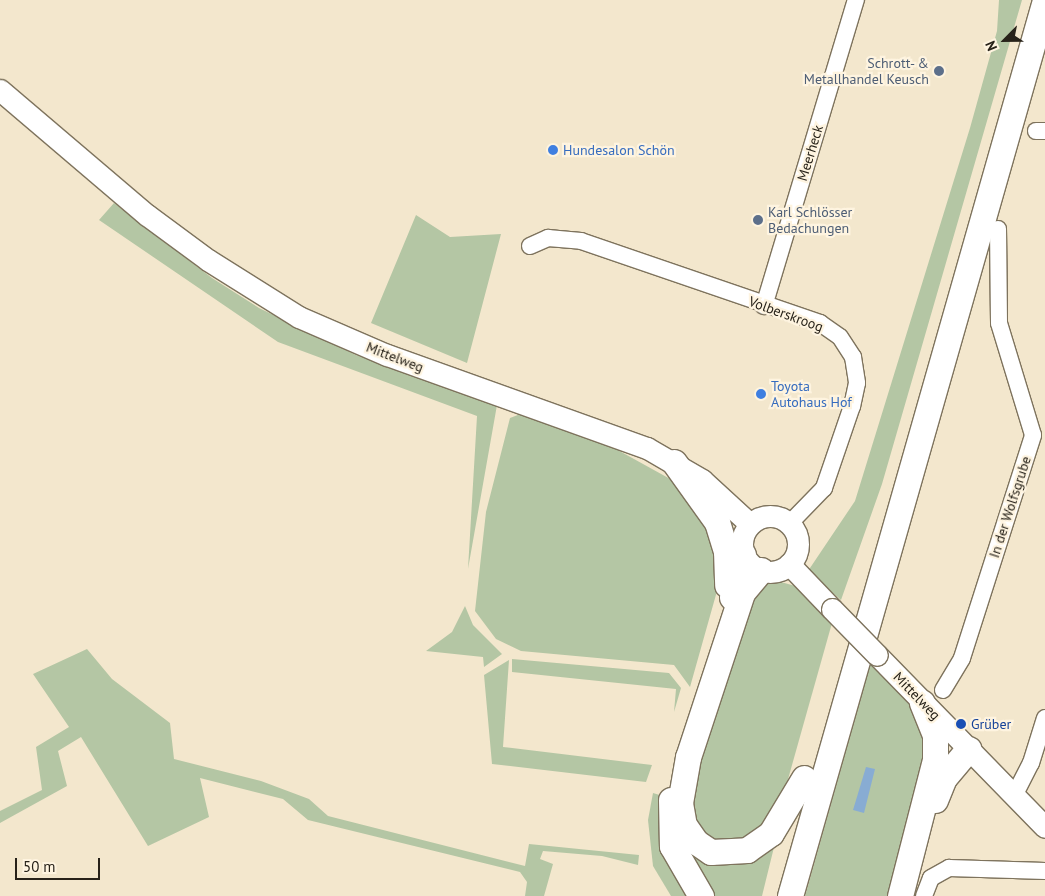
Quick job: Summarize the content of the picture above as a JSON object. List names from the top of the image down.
{
  "streets": {
    "main road": ["Mittelweg"],
    "street": ["Meerheck", "Volberskroog", "In der Wolfsgrube"]
  },
  "crossings": [
    ["Meerheck", "Volberskroog"],
    ["Volberskroog", "Mittelweg"],
    ["Mittelweg", "In der Wolfsgrube"]
  ],
  "places": [
    "Schrott- & Metallhandel Keusch",
    "Hundesalon Schön",
    "Karl Schlösser Bedachungen",
    "Toyota Autohaus Hof",
    "Grüber"
  ],
  "scale_bar": "50 m",
  "north": "bottom left"
}
